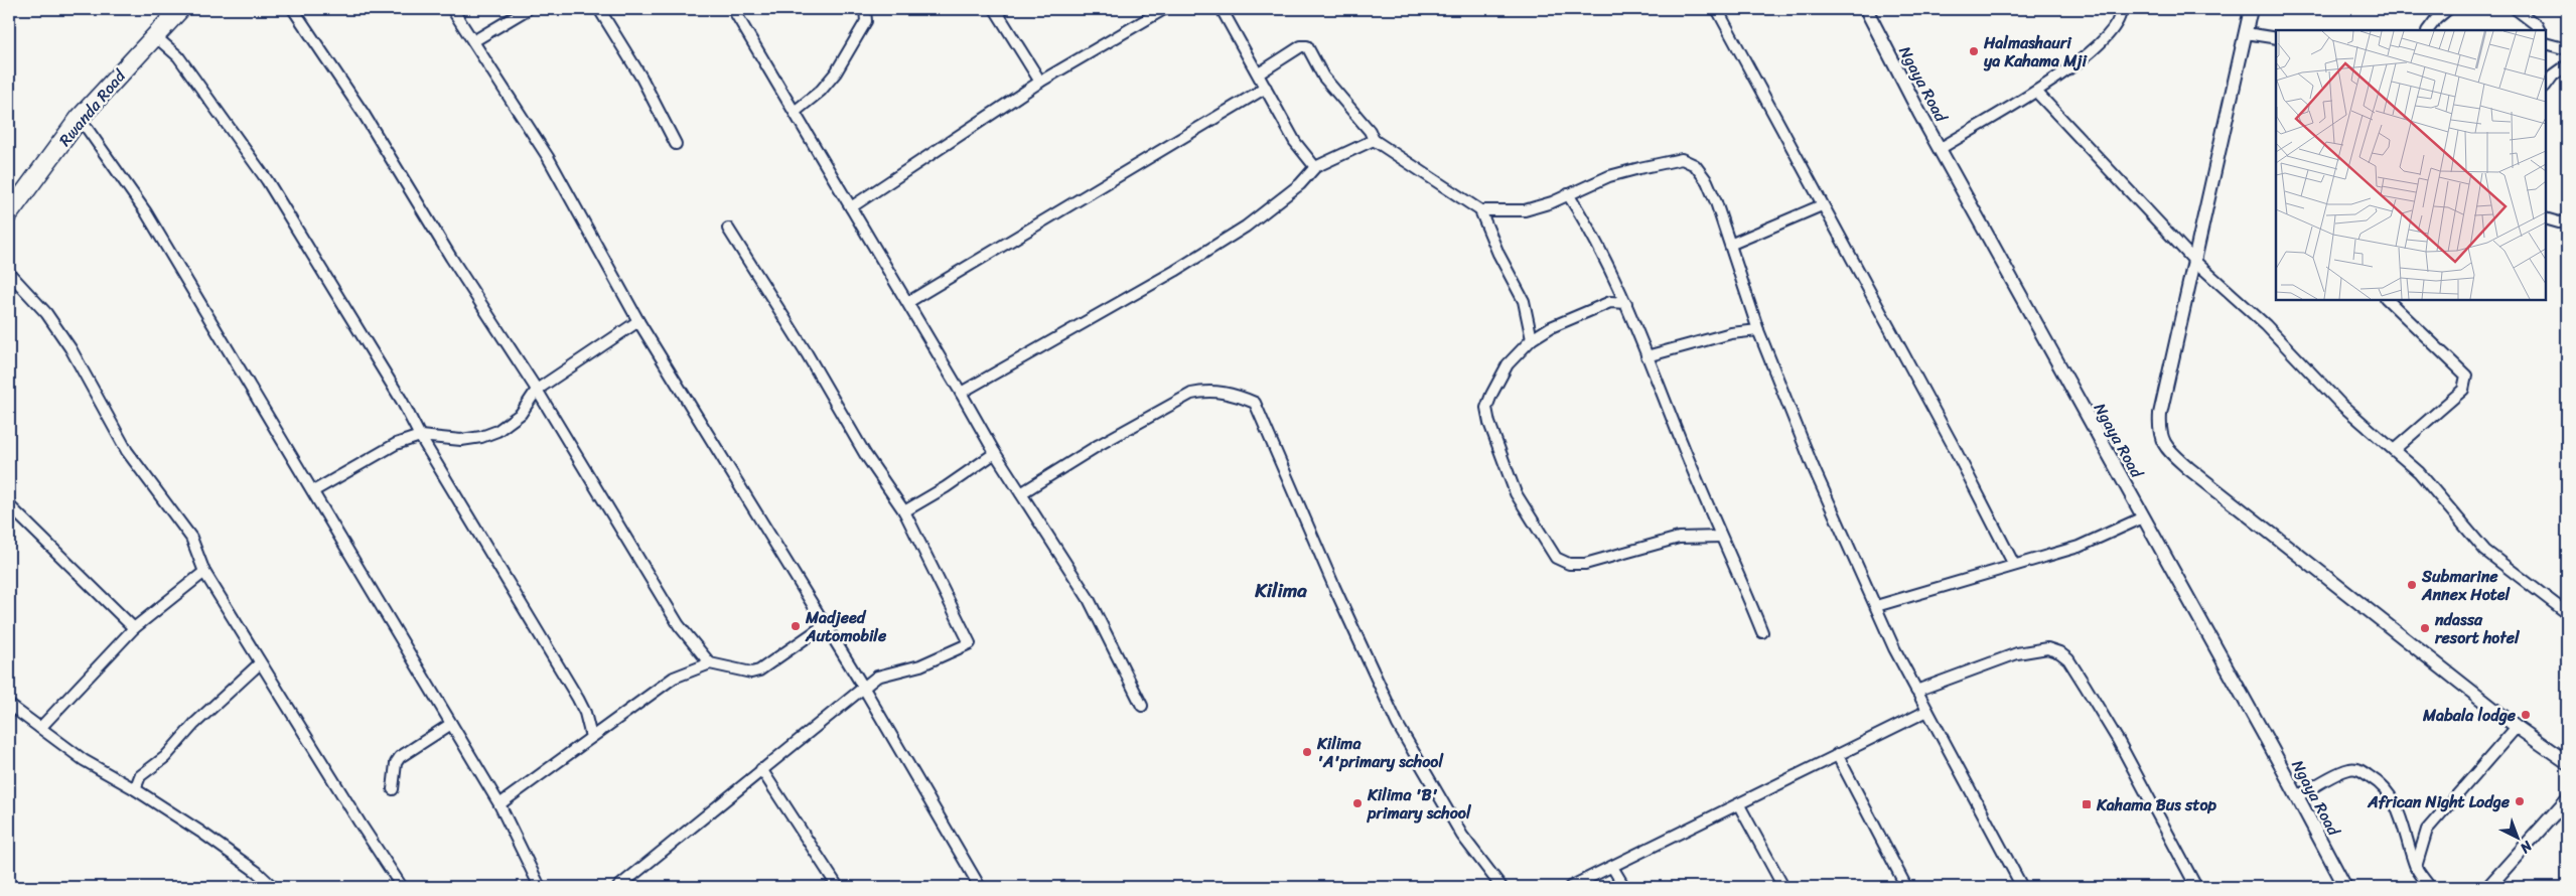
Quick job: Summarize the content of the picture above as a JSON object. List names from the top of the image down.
{
  "streets": {
    "highway": ["Rwanda Road"],
    "street": ["Ngaya Road"]
  },
  "districts": ["Kilima"],
  "places": {
    "other": [
      "Halmashauri ya Kahama Mji",
      "Submarine Annex Hotel",
      "Madjeed Automobile",
      "ndassa resort hotel",
      "Mabala lodge",
      "Kilima 'A'primary school",
      "African Night Lodge",
      "Kilima 'B' primary school"
    ],
    "transit": ["Kahama Bus stop"]
  },
  "north": "bottom right"
}
